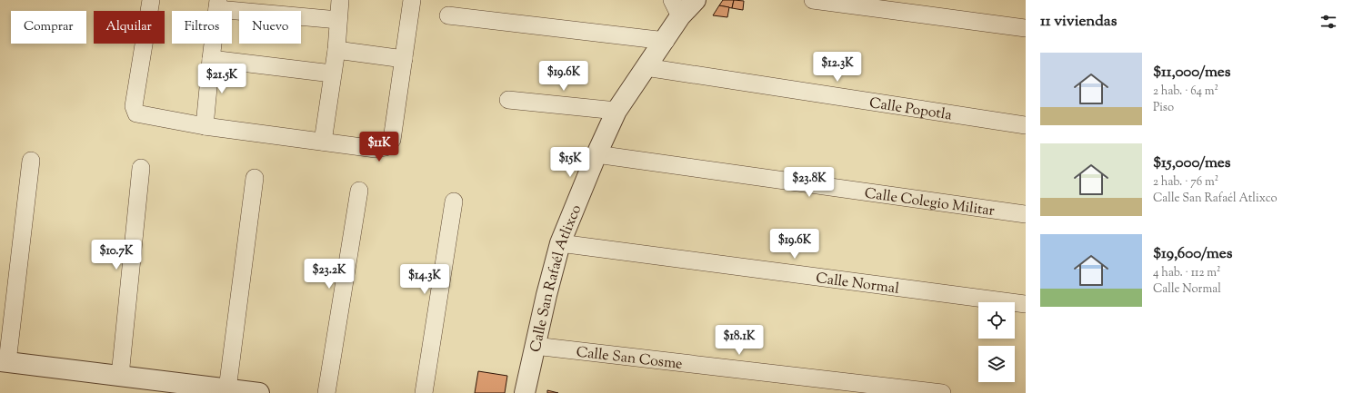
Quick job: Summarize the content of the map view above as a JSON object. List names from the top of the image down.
{
  "streets": {
    "street": [
      "Calle Popotla",
      "Calle Colegio Militar",
      "Calle San Rafaél Atlixco",
      "Calle Normal",
      "Calle San Cosme"
    ]
  },
  "crossings": [
    ["Calle Popotla", "Calle San Rafaél Atlixco"],
    ["Calle Colegio Militar", "Calle San Rafaél Atlixco"],
    ["Calle San Rafaél Atlixco", "Calle Normal"],
    ["Calle San Rafaél Atlixco", "Calle San Cosme"]
  ],
  "page": {
    "heading": "11 viviendas",
    "chip": [
      "Comprar",
      "Alquilar",
      "Filtros",
      "Nuevo"
    ],
    "list": [
      {
        "name": "$11,000/mes",
        "note": "2 hab. · 64 m² · Piso"
      },
      {
        "name": "$15,000/mes",
        "note": "2 hab. · 76 m² · Calle San Rafaél Atlixco"
      },
      {
        "name": "$19,600/mes",
        "note": "4 hab. · 112 m² · Calle Normal"
      }
    ],
    "price": [
      "$12.3K",
      "$19.6K",
      "$21.5K",
      "$11K",
      "$15K",
      "$23.8K",
      "$19.6K",
      "$10.7K",
      "$23.2K",
      "$14.3K",
      "$18.1K"
    ]
  }
}
